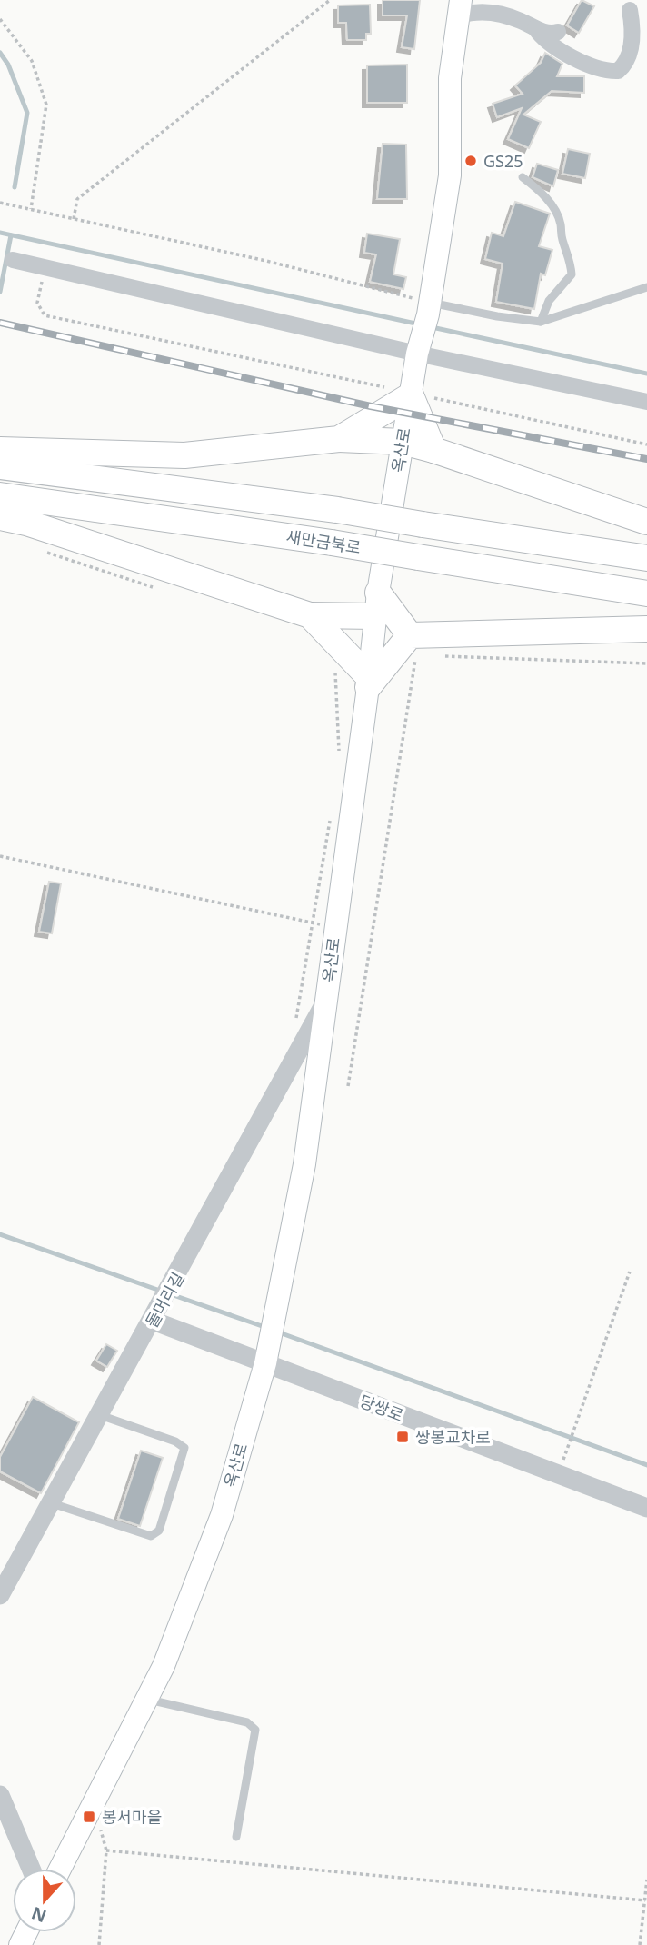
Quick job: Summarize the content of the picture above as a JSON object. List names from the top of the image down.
{
  "streets": {
    "highway": ["새만금북로"],
    "main road": ["옥산로"],
    "street": ["돌머리길", "당쌍로"]
  },
  "crossings": [
    ["옥산로", "돌머리길"],
    ["옥산로", "당쌍로"],
    ["돌머리길", "당쌍로"]
  ],
  "places": {
    "other": ["GS25"],
    "transit": ["쌍봉교차로", "봉서마을"]
  },
  "north": "bottom"
}
